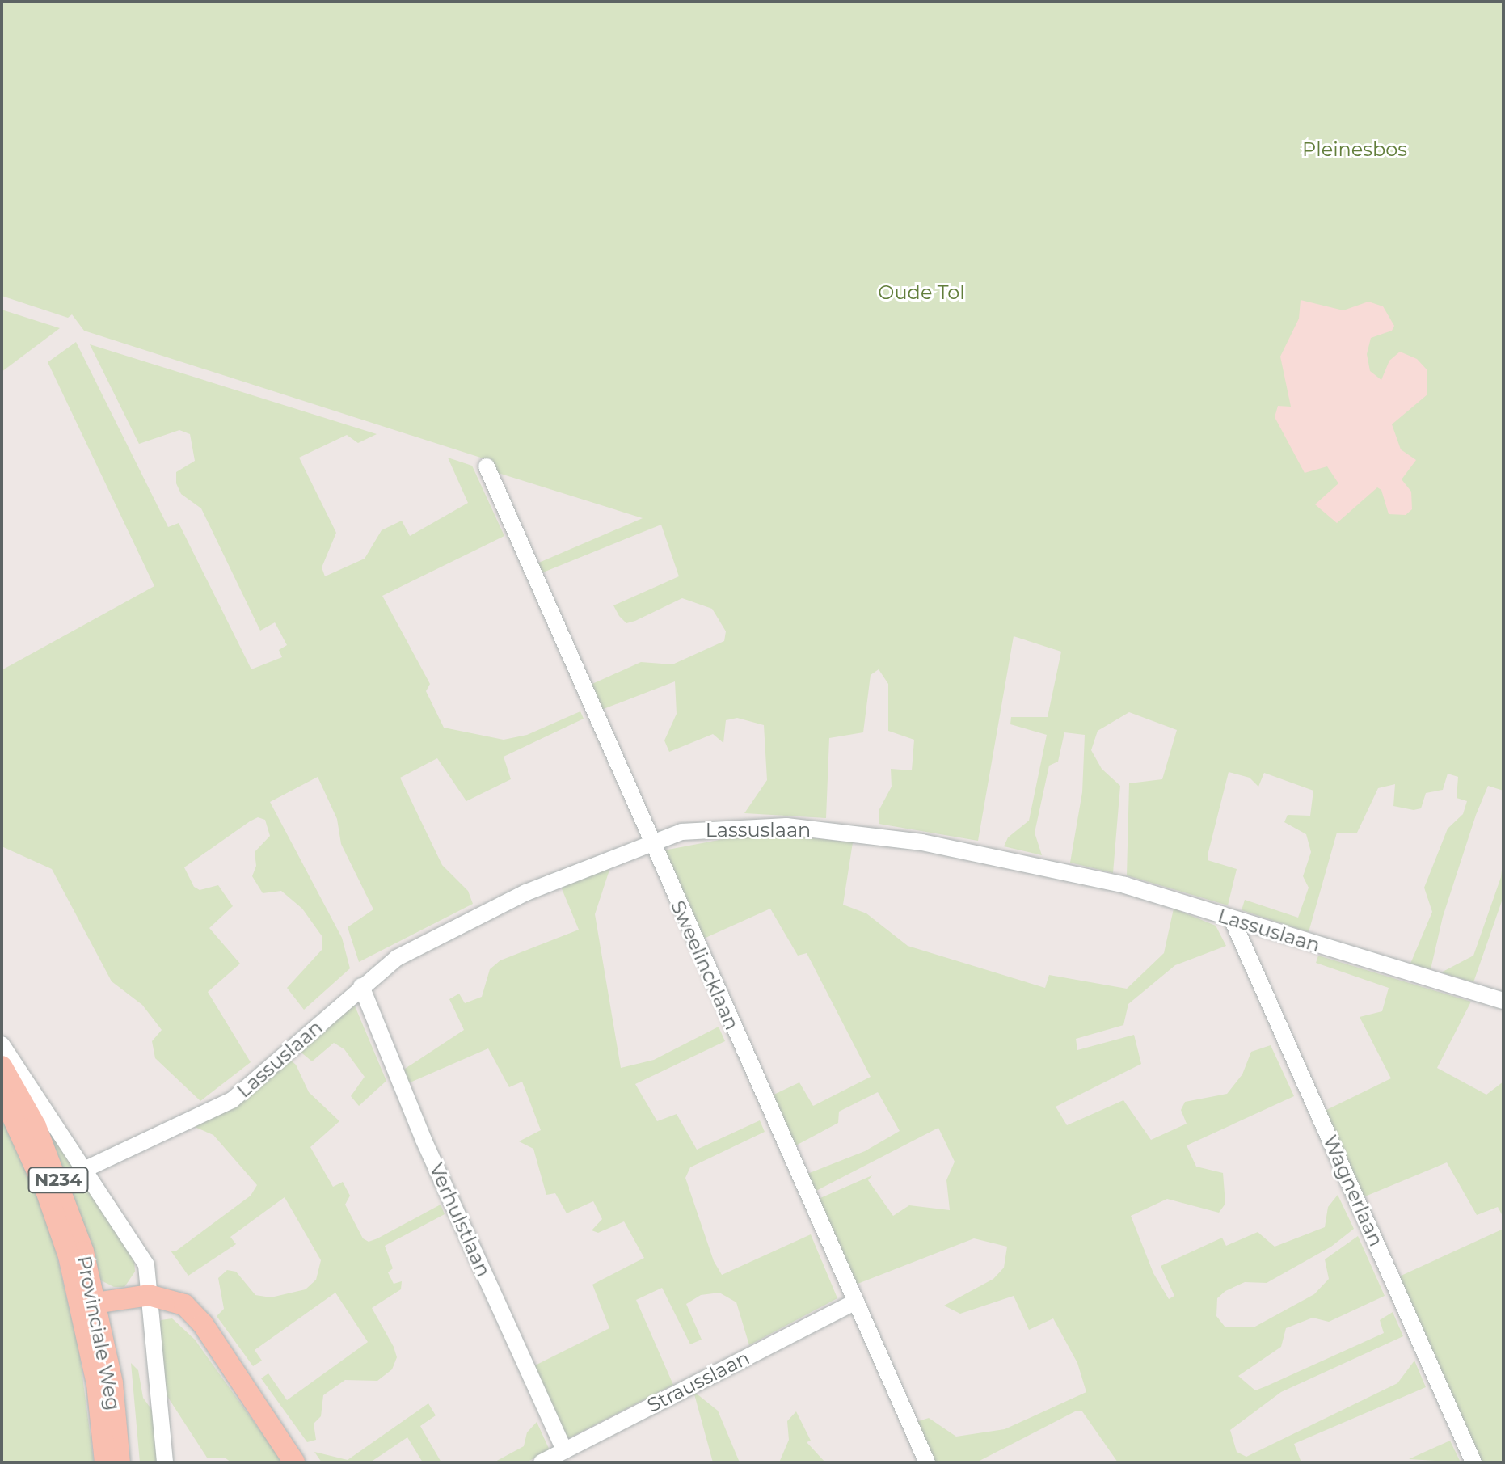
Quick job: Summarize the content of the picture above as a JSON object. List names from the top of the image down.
{
  "streets": {
    "main road": ["N234", "Provinciale Weg"],
    "street": [
      "Lassuslaan",
      "Sweelincklaan",
      "Wagnerlaan",
      "Verhulstlaan",
      "Strausslaan"
    ]
  },
  "crossings": [
    ["Lassuslaan", "Sweelincklaan"],
    ["Lassuslaan", "Wagnerlaan"],
    ["Lassuslaan", "Verhulstlaan"],
    ["Sweelincklaan", "Strausslaan"],
    ["Verhulstlaan", "Strausslaan"]
  ],
  "parks": ["Pleinesbos", "Oude Tol"]
}
